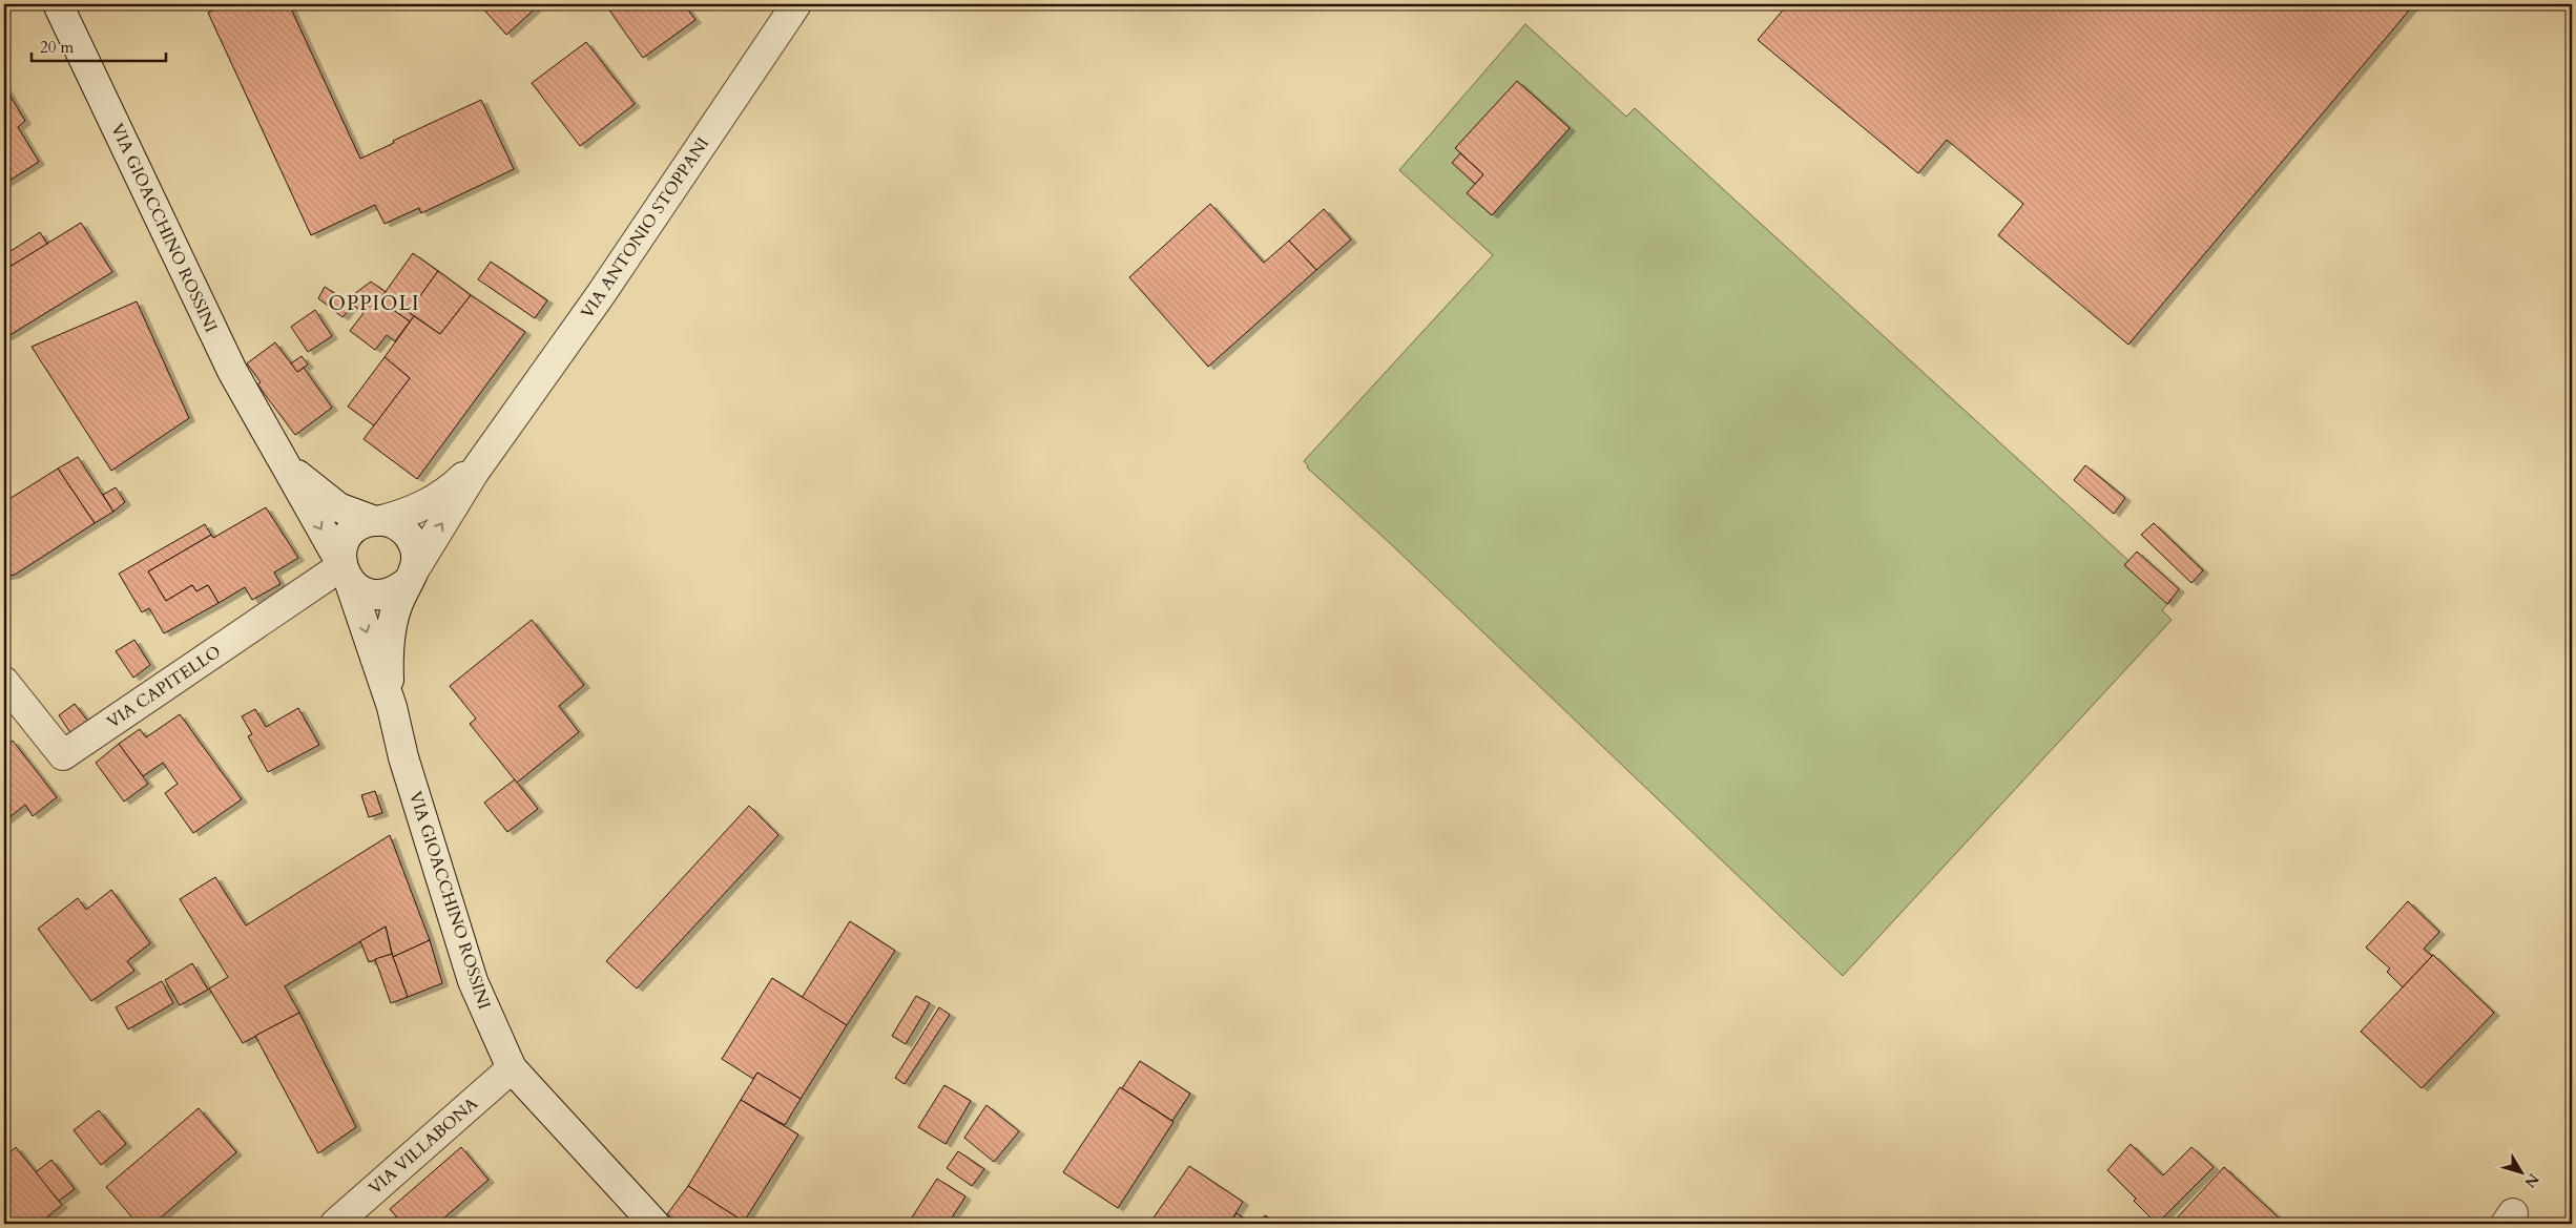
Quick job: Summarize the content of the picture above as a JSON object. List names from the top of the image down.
{
  "streets": {
    "main road": [
      "VIA GIOACCHINO ROSSINI",
      "VIA ANTONIO STOPPANI",
      "VIA CAPITELLO",
      "VIA VILLABONA"
    ]
  },
  "crossings": [
    ["VIA GIOACCHINO ROSSINI", "VIA VILLABONA"]
  ],
  "districts": ["OPPIOLI"],
  "scale_bar": "20 m",
  "north": "bottom right"
}
